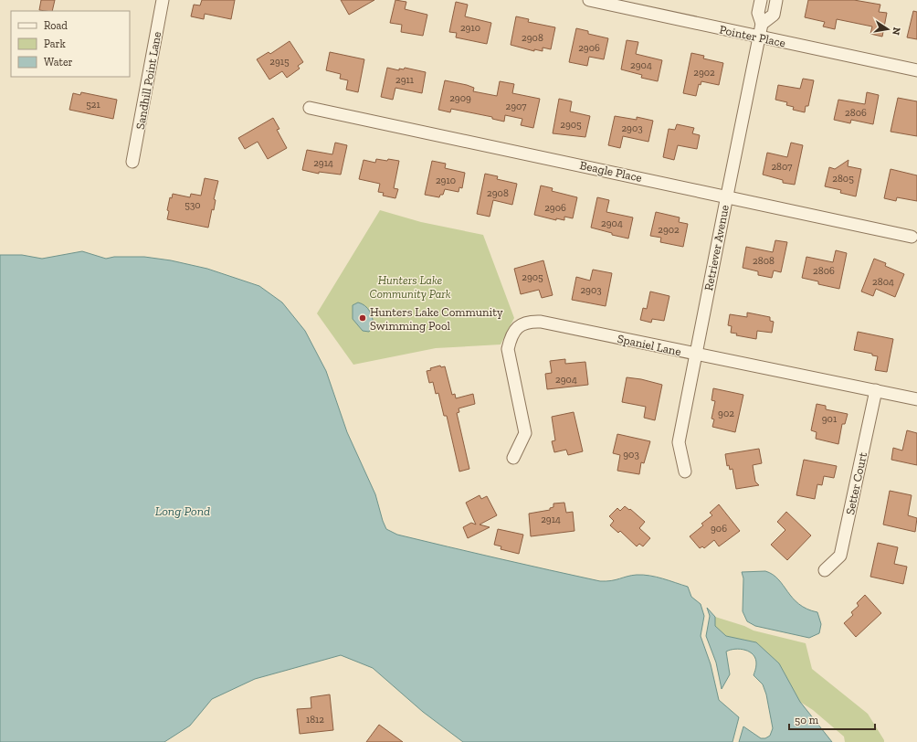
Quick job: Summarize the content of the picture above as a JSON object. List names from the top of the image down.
{
  "streets": {
    "street": [
      "Pointer Place",
      "Sandhill Point Lane",
      "Beagle Place",
      "Retriever Avenue",
      "Spaniel Lane",
      "Setter Court"
    ]
  },
  "crossings": [
    ["Pointer Place", "Retriever Avenue"],
    ["Beagle Place", "Retriever Avenue"],
    ["Retriever Avenue", "Spaniel Lane"],
    ["Spaniel Lane", "Setter Court"]
  ],
  "water": ["Long Pond"],
  "parks": ["Hunters Lake Community Park"],
  "places": ["Hunters Lake Community Swimming Pool"],
  "house_numbers": [
    "2910",
    "2908",
    "2906",
    "2915",
    "2904",
    "2902",
    "2911",
    "2909",
    "521",
    "2907",
    "2806",
    "2905",
    "2903",
    "2914",
    "2807",
    "2805",
    "2910",
    "2908",
    "530",
    "2906",
    "2904",
    "2902",
    "2808",
    "2806",
    "2905",
    "2804",
    "2903",
    "2904",
    "902",
    "901",
    "903",
    "2914",
    "906",
    "1812"
  ],
  "legend": ["Road", "Park", "Water"],
  "scale_bar": "50 m",
  "north": "right"
}
